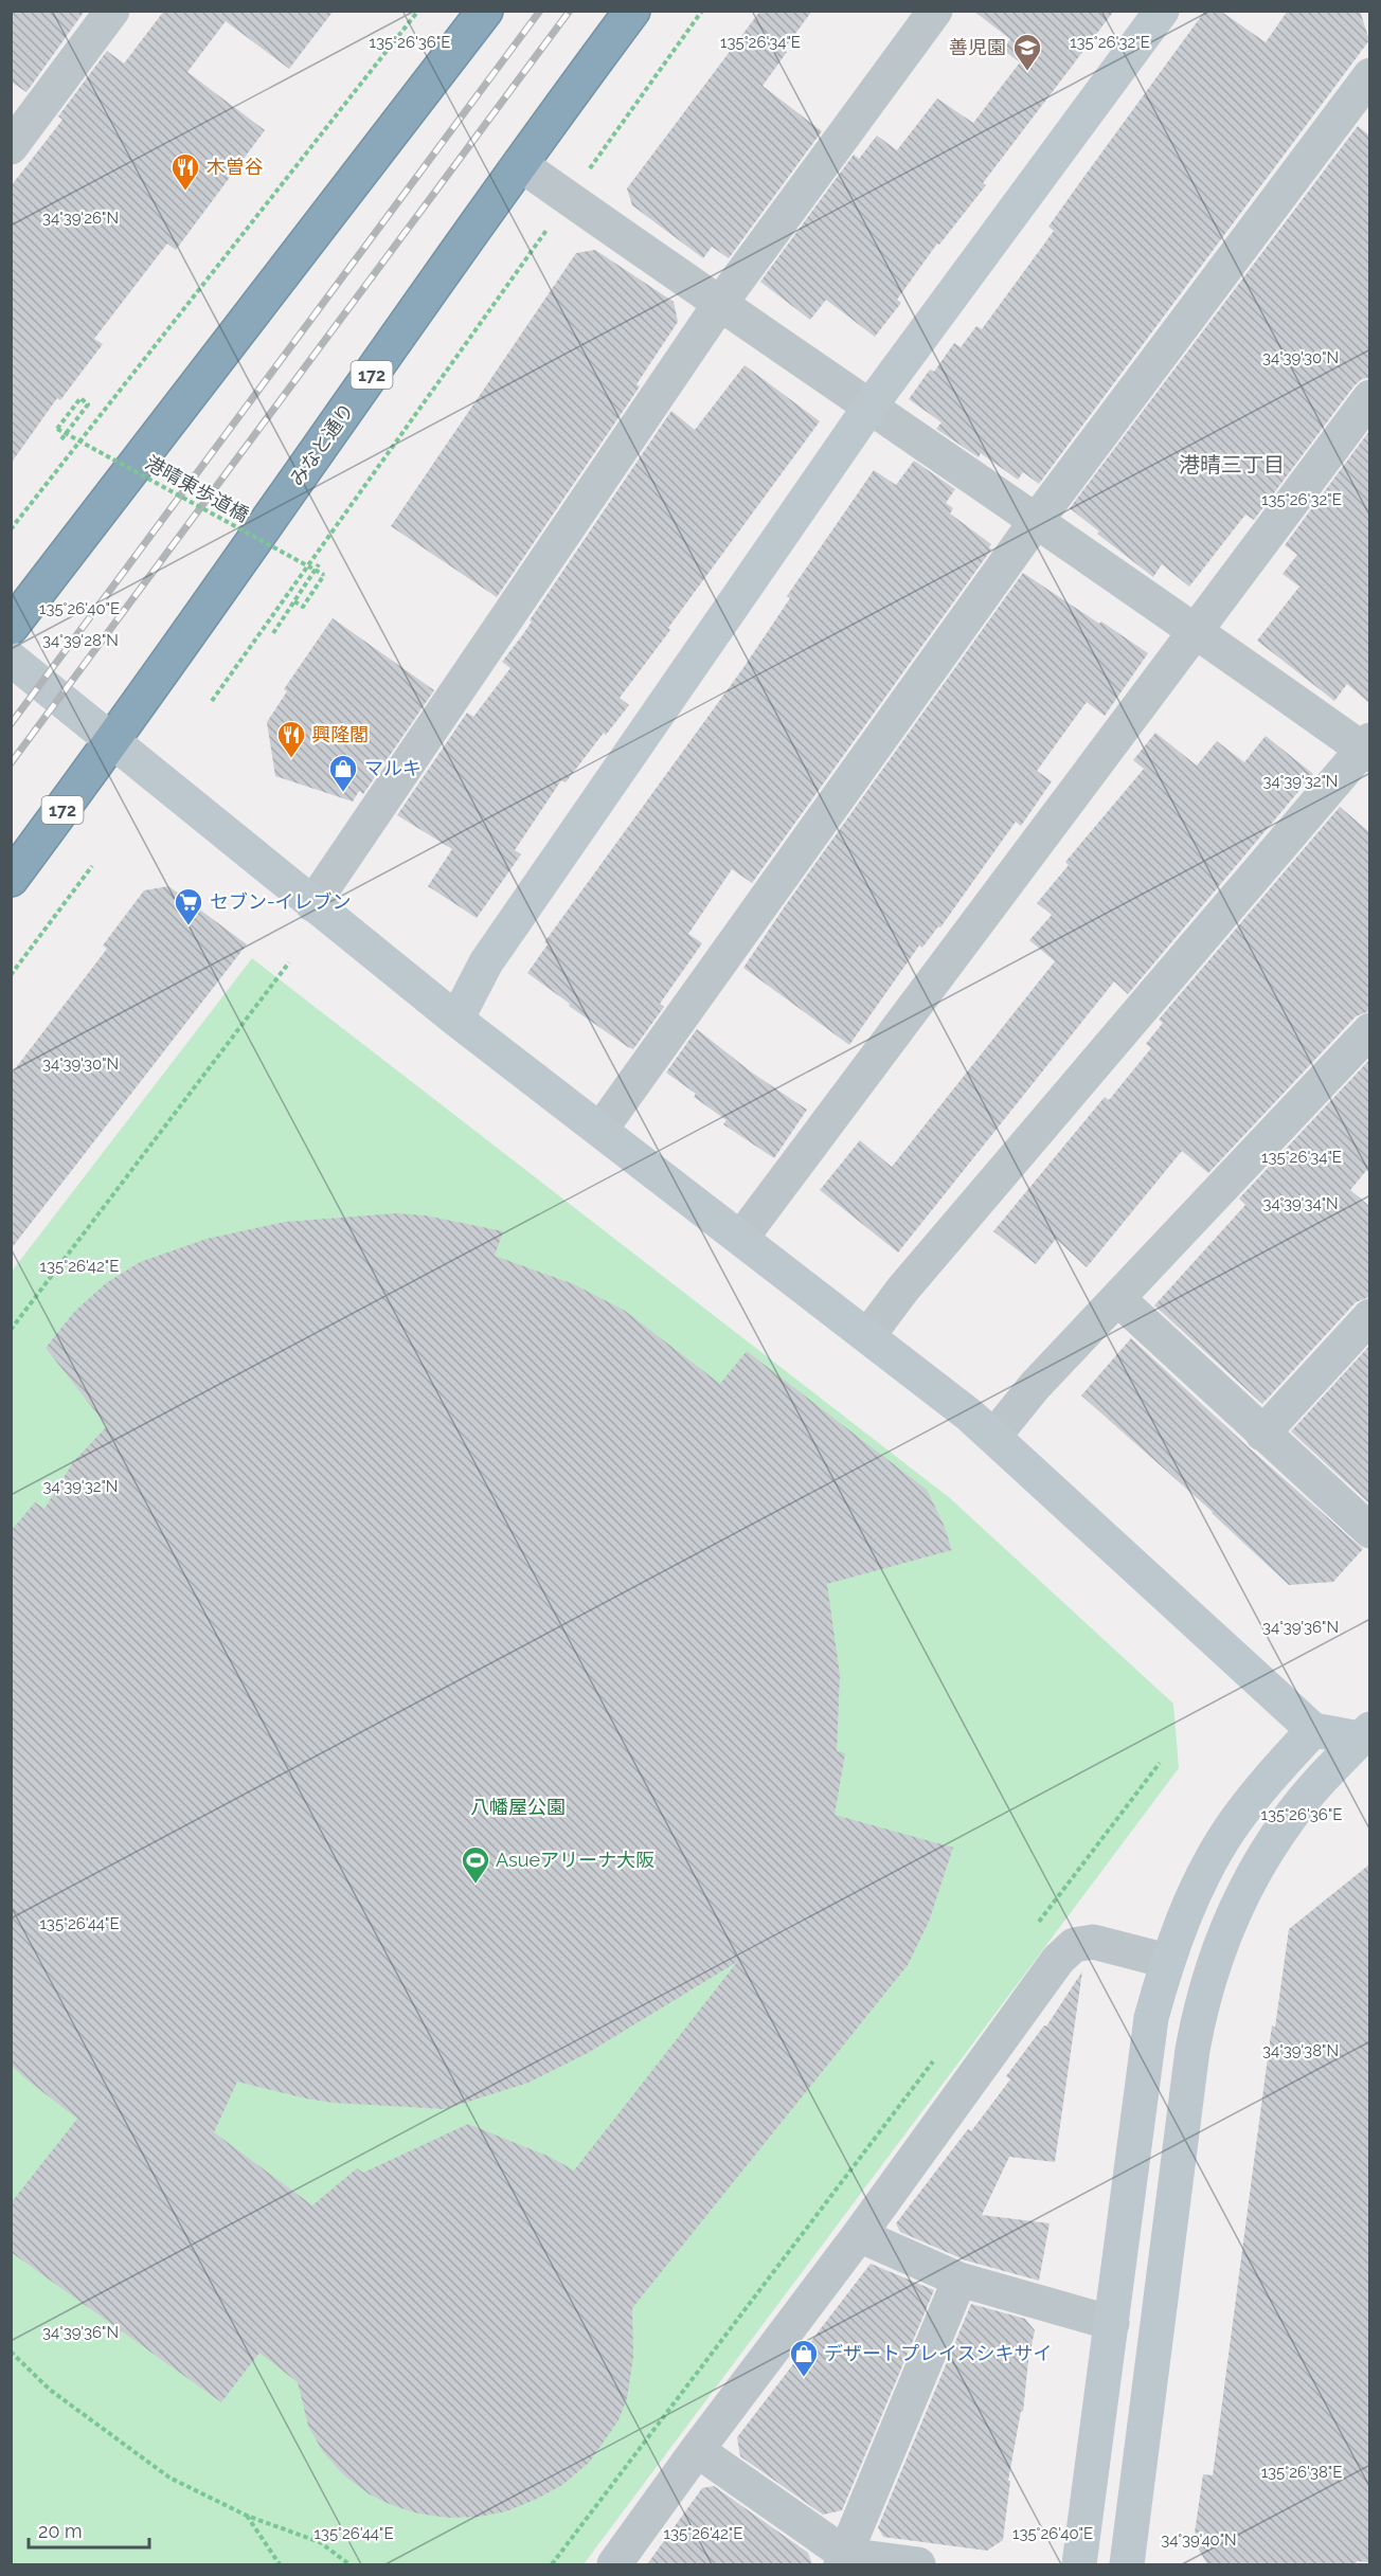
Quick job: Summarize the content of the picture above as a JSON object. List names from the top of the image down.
{
  "streets": {
    "highway": ["172", "みなと通り"],
    "path": ["港晴東歩道橋"]
  },
  "districts": ["港晴三丁目"],
  "parks": ["八幡屋公園"],
  "places": {
    "school or university": ["善児園"],
    "restaurant": ["木曽谷", "興隆閣"],
    "shop": ["マルキ", "デザートプレイスシキサイ"],
    "supermarket": ["セブン-イレブン"],
    "sports": ["Asueアリーナ大阪"]
  },
  "scale_bar": "20 m",
  "coordinates": [
    "135°26'36\"E",
    "135°26'34\"E",
    "135°26'32\"E",
    "34°39'26\"N",
    "34°39'30\"N",
    "135°26'40\"E",
    "34°39'28\"N",
    "34°39'32\"N",
    "34°39'34\"N",
    "135°26'42\"E",
    "34°39'36\"N",
    "135°26'44\"E",
    "34°39'38\"N",
    "135°26'38\"E",
    "34°39'40\"N"
  ]
}
